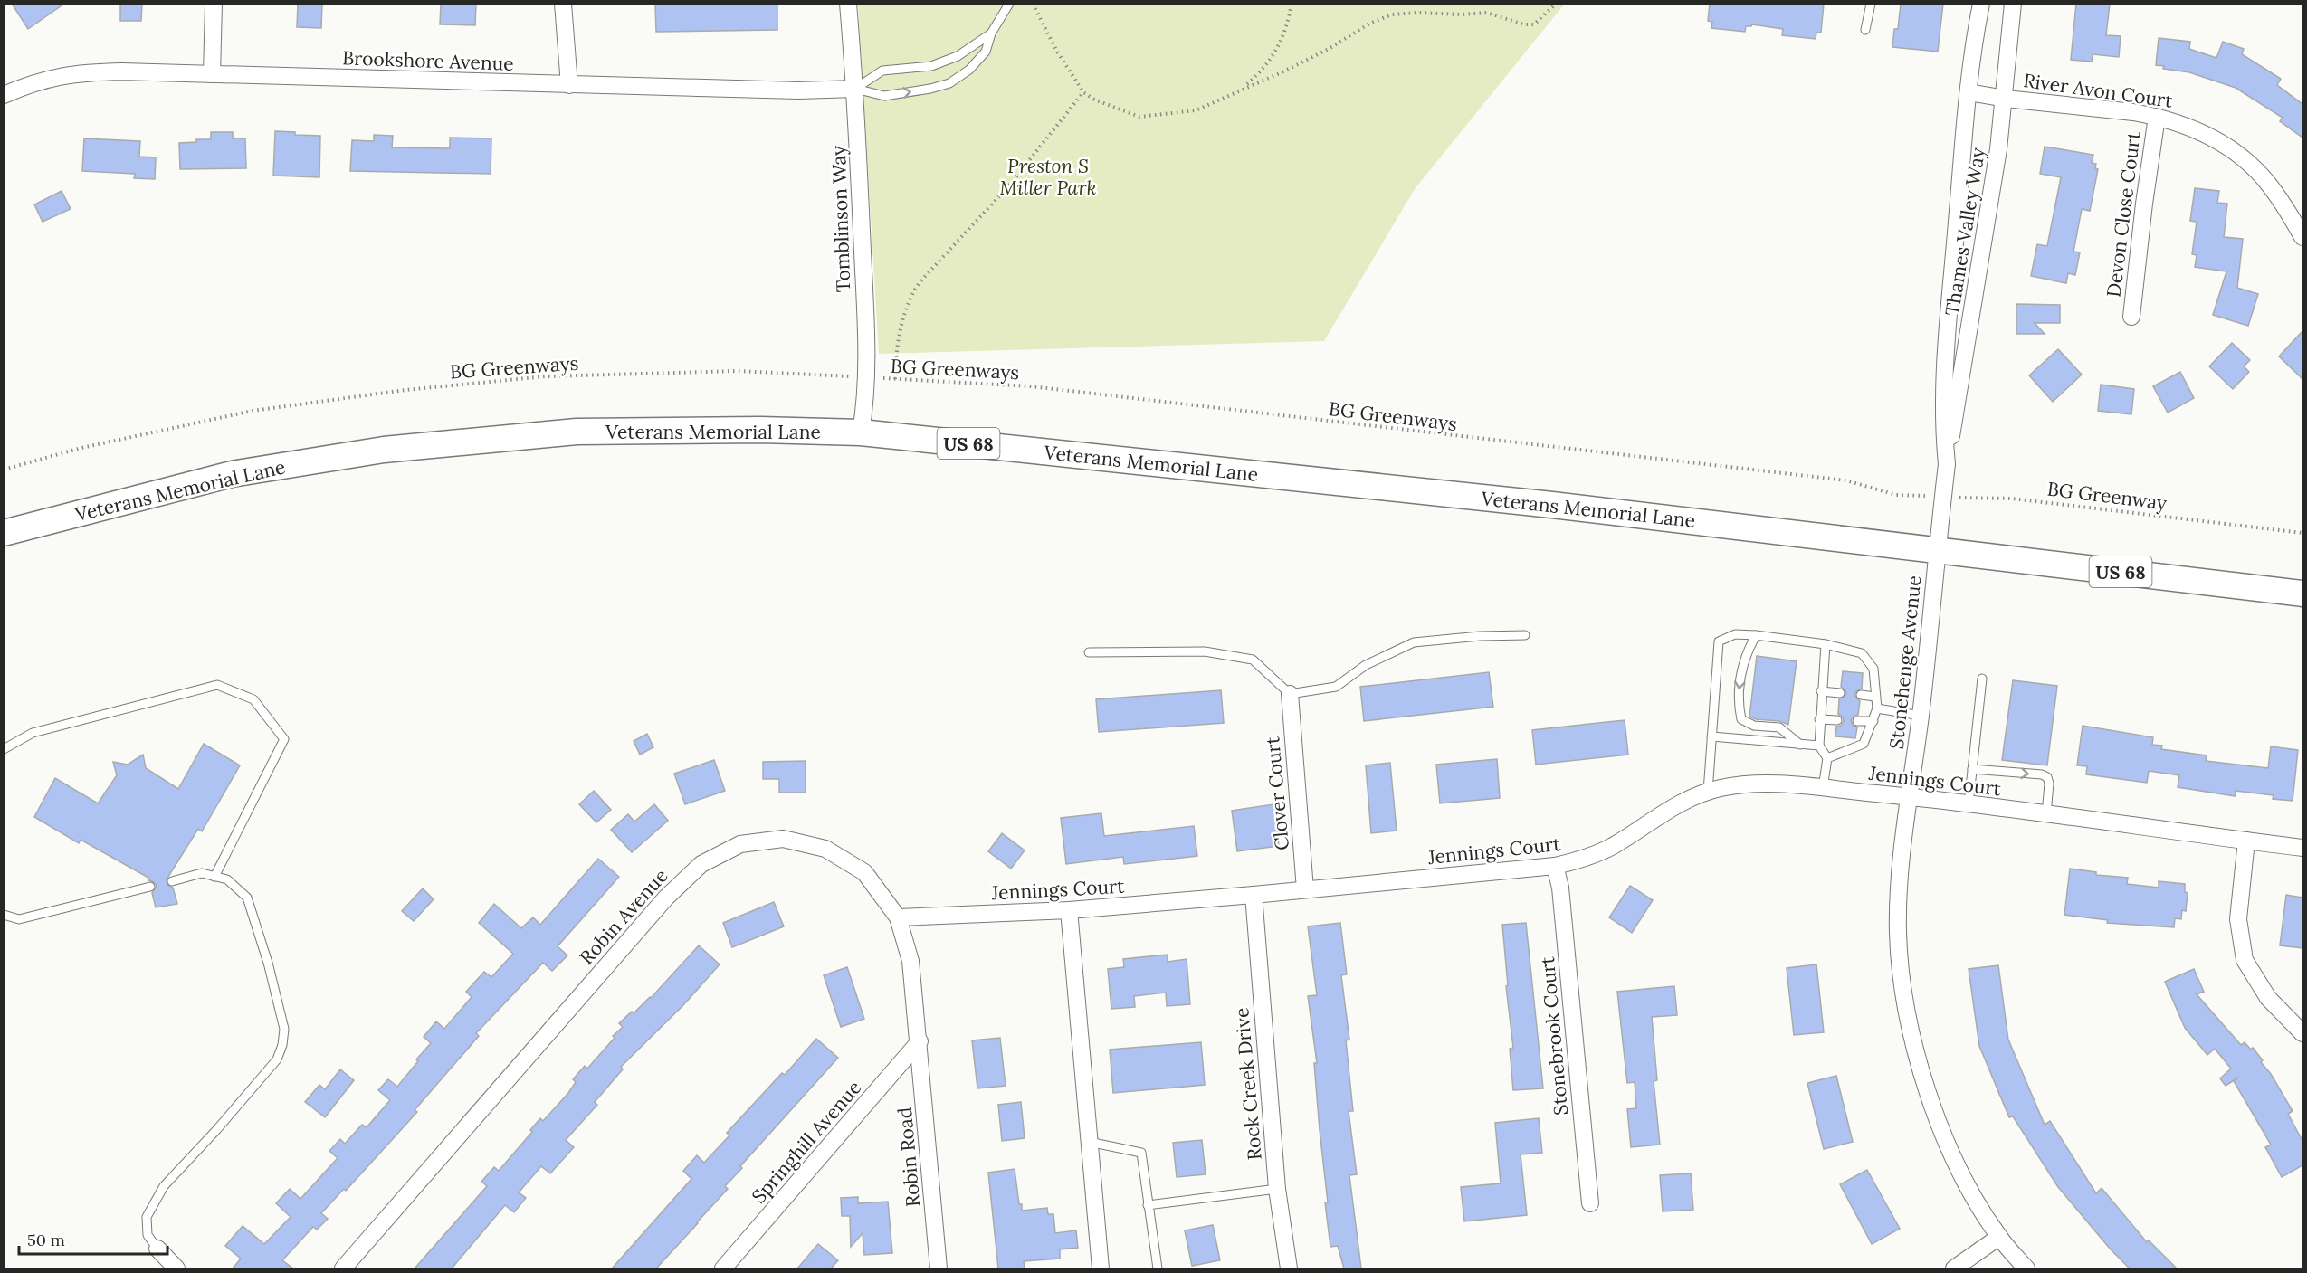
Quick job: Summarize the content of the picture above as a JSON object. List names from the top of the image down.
{
  "streets": {
    "main road": ["Veterans Memorial Lane", "US 68"],
    "street": [
      "Brookshore Avenue",
      "River Avon Court",
      "Devon Close Court",
      "Tomblinson Way",
      "Thames Valley Way",
      "Stonehenge Avenue",
      "Jennings Court",
      "Clover Court",
      "Robin Avenue",
      "Stonebrook Court",
      "Rock Creek Drive",
      "Springhill Avenue",
      "Robin Road"
    ],
    "path": ["BG Greenways", "BG Greenway"]
  },
  "crossings": [
    ["Brookshore Avenue", "Tomblinson Way"],
    ["River Avon Court", "Devon Close Court"],
    ["River Avon Court", "Thames Valley Way"],
    ["Tomblinson Way", "BG Greenways"],
    ["Tomblinson Way", "Veterans Memorial Lane"],
    ["Thames Valley Way", "Veterans Memorial Lane"],
    ["Thames Valley Way", "BG Greenway"],
    ["Thames Valley Way", "Stonehenge Avenue"],
    ["BG Greenways", "BG Greenway"],
    ["Veterans Memorial Lane", "Stonehenge Avenue"],
    ["Stonehenge Avenue", "Jennings Court"],
    ["Jennings Court", "Clover Court"],
    ["Jennings Court", "Robin Avenue"],
    ["Jennings Court", "Stonebrook Court"],
    ["Jennings Court", "Rock Creek Drive"],
    ["Robin Avenue", "Springhill Avenue"],
    ["Robin Avenue", "Robin Road"],
    ["Springhill Avenue", "Robin Road"]
  ],
  "parks": ["Preston S Miller Park"],
  "scale_bar": "50 m"
}
